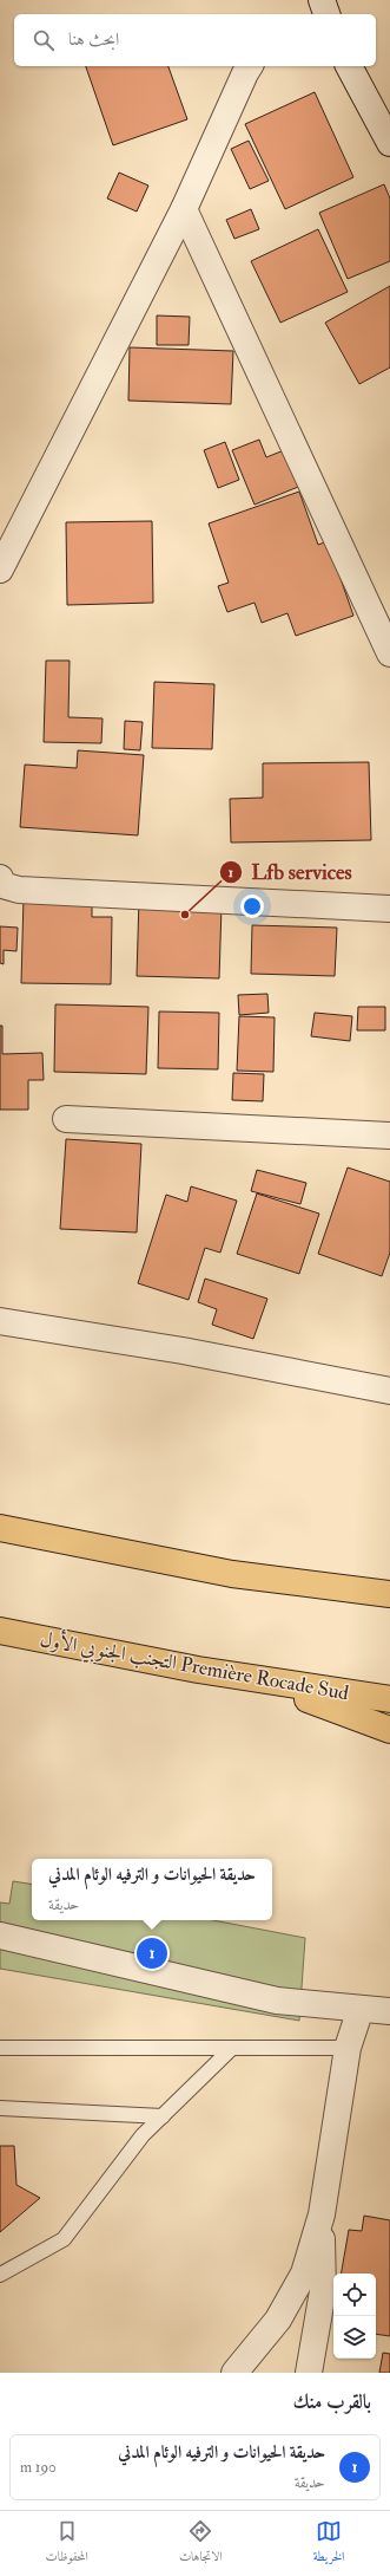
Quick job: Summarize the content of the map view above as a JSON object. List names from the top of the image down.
{
  "streets": {
    "highway": ["التجنب الجنوبي الأول Première Rocade Sud"]
  },
  "places": ["Lfb services"],
  "page": {
    "search": "ابحث هنا",
    "popup": ["حديقة الحيوانات و الترفيه الوئام المدني", "حديقة"],
    "pins": "1",
    "heading": "بالقرب منك",
    "list": [
      {
        "mark": "1",
        "name": "حديقة الحيوانات و الترفيه الوئام المدني",
        "note": "حديقة",
        "value": "190 m"
      }
    ],
    "nav": ["الخريطة", "الاتجاهات", "المحفوظات"]
  }
}
